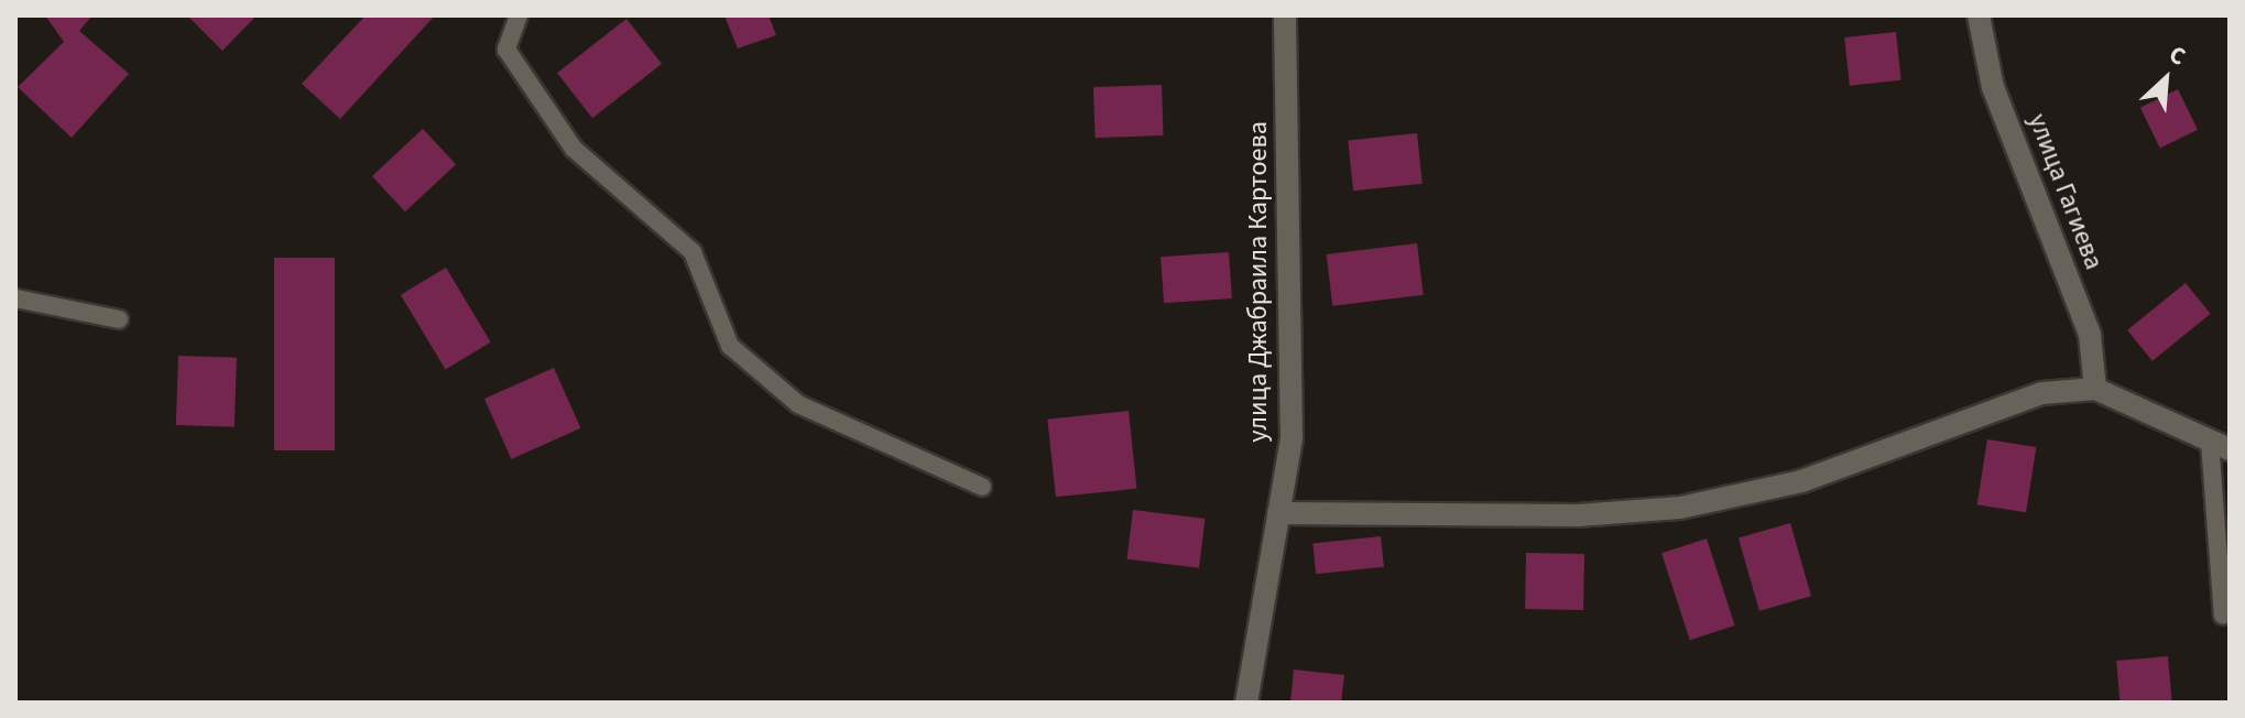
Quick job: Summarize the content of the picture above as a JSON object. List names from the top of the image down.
{
  "streets": {
    "street": ["улица Гагиева", "улица Джабраила Картоева"]
  },
  "north": "top right"
}
